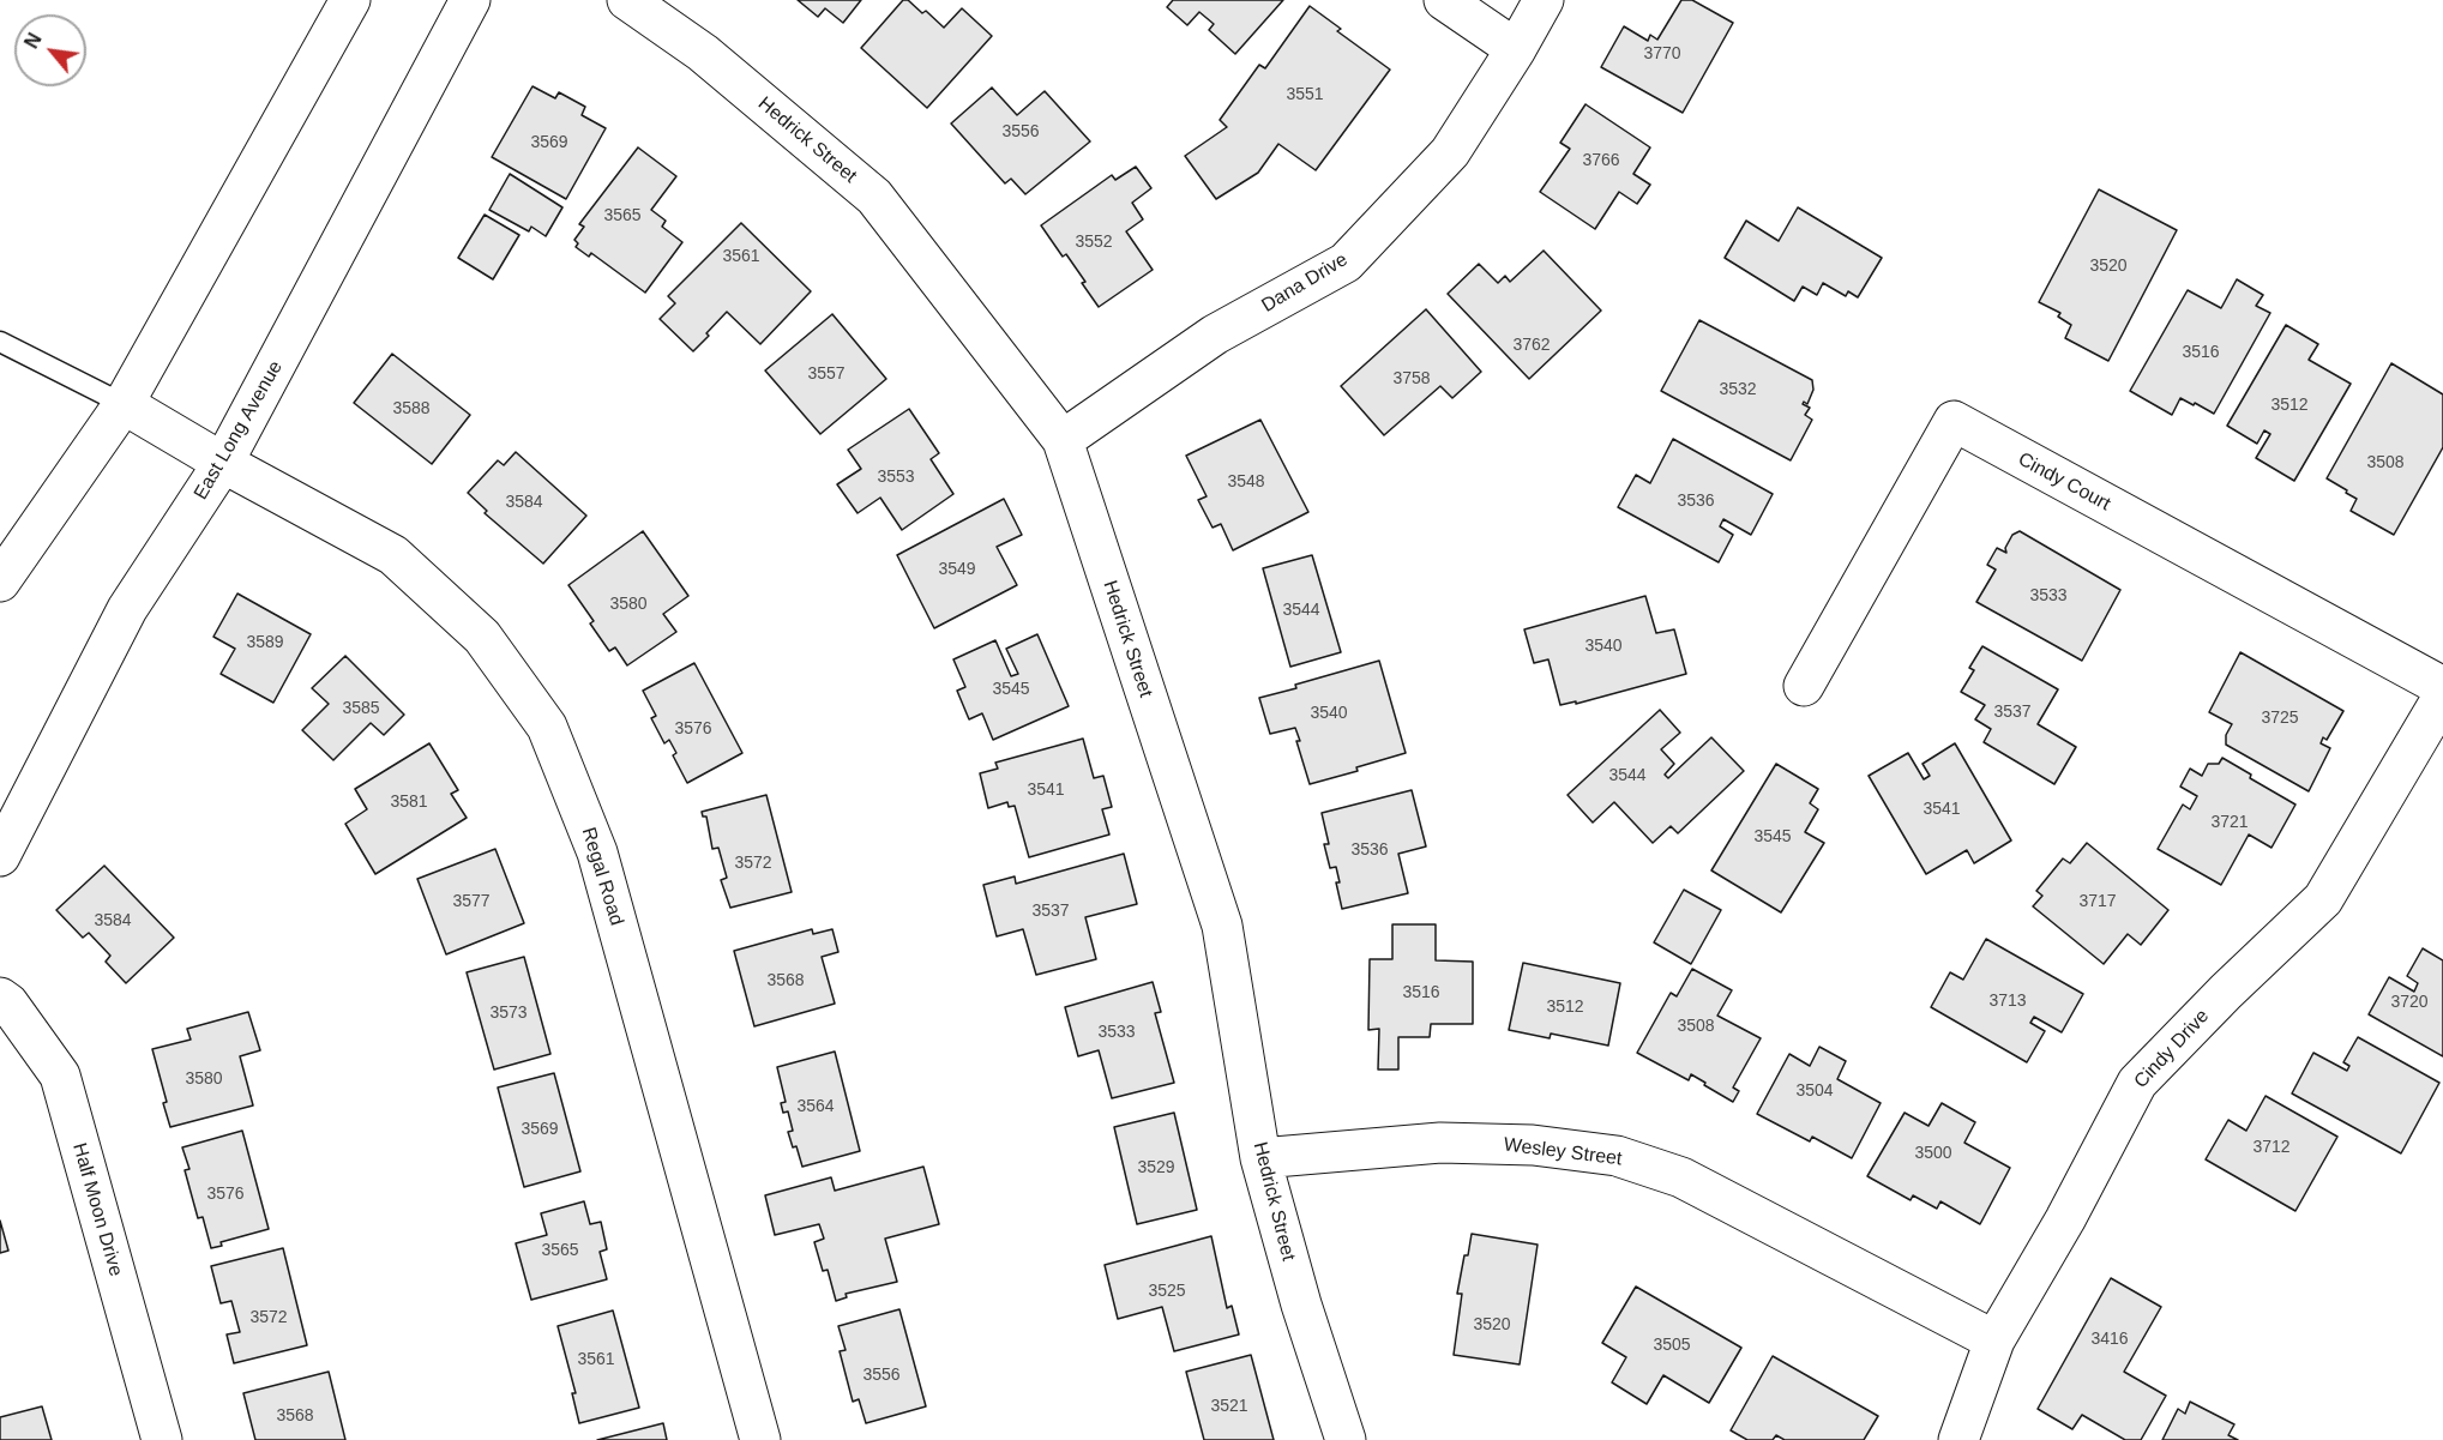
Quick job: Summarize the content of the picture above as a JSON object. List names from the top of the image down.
{
  "streets": {
    "street": [
      "Hedrick Street",
      "Dana Drive",
      "East Long Avenue",
      "Cindy Court",
      "Regal Road",
      "Cindy Drive",
      "Wesley Street",
      "Half Moon Drive"
    ]
  },
  "crossings": [
    ["Hedrick Street", "Dana Drive"],
    ["Hedrick Street", "Wesley Street"],
    ["East Long Avenue", "Regal Road"],
    ["Cindy Drive", "Wesley Street"]
  ],
  "house_numbers": [
    "3770",
    "3551",
    "3556",
    "3569",
    "3766",
    "3565",
    "3552",
    "3561",
    "3520",
    "3762",
    "3516",
    "3557",
    "3758",
    "3532",
    "3512",
    "3588",
    "3508",
    "3553",
    "3548",
    "3536",
    "3584",
    "3549",
    "3533",
    "3580",
    "3544",
    "3589",
    "3540",
    "3545",
    "3585",
    "3537",
    "3540",
    "3725",
    "3576",
    "3544",
    "3541",
    "3581",
    "3541",
    "3721",
    "3545",
    "3536",
    "3572",
    "3577",
    "3717",
    "3537",
    "3584",
    "3568",
    "3516",
    "3713",
    "3720",
    "3512",
    "3573",
    "3508",
    "3533",
    "3580",
    "3504",
    "3564",
    "3569",
    "3712",
    "3500",
    "3529",
    "3576",
    "3565",
    "3525",
    "3572",
    "3520",
    "3416",
    "3505",
    "3561",
    "3556",
    "3521",
    "3568"
  ],
  "north": "top left"
}
